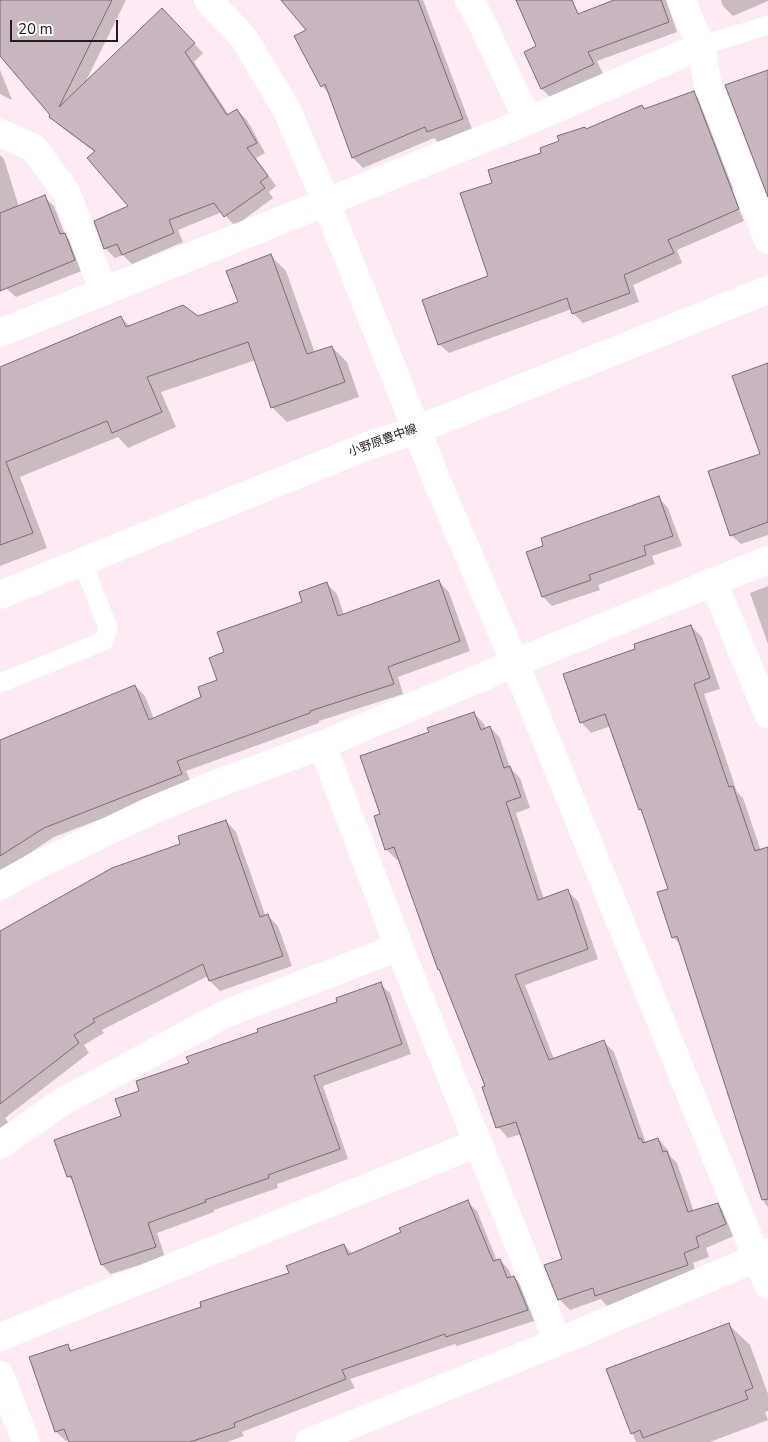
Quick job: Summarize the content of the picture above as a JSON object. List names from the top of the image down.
{
  "streets": {
    "street": ["小野原豊中線"]
  },
  "scale_bar": "20 m"
}
